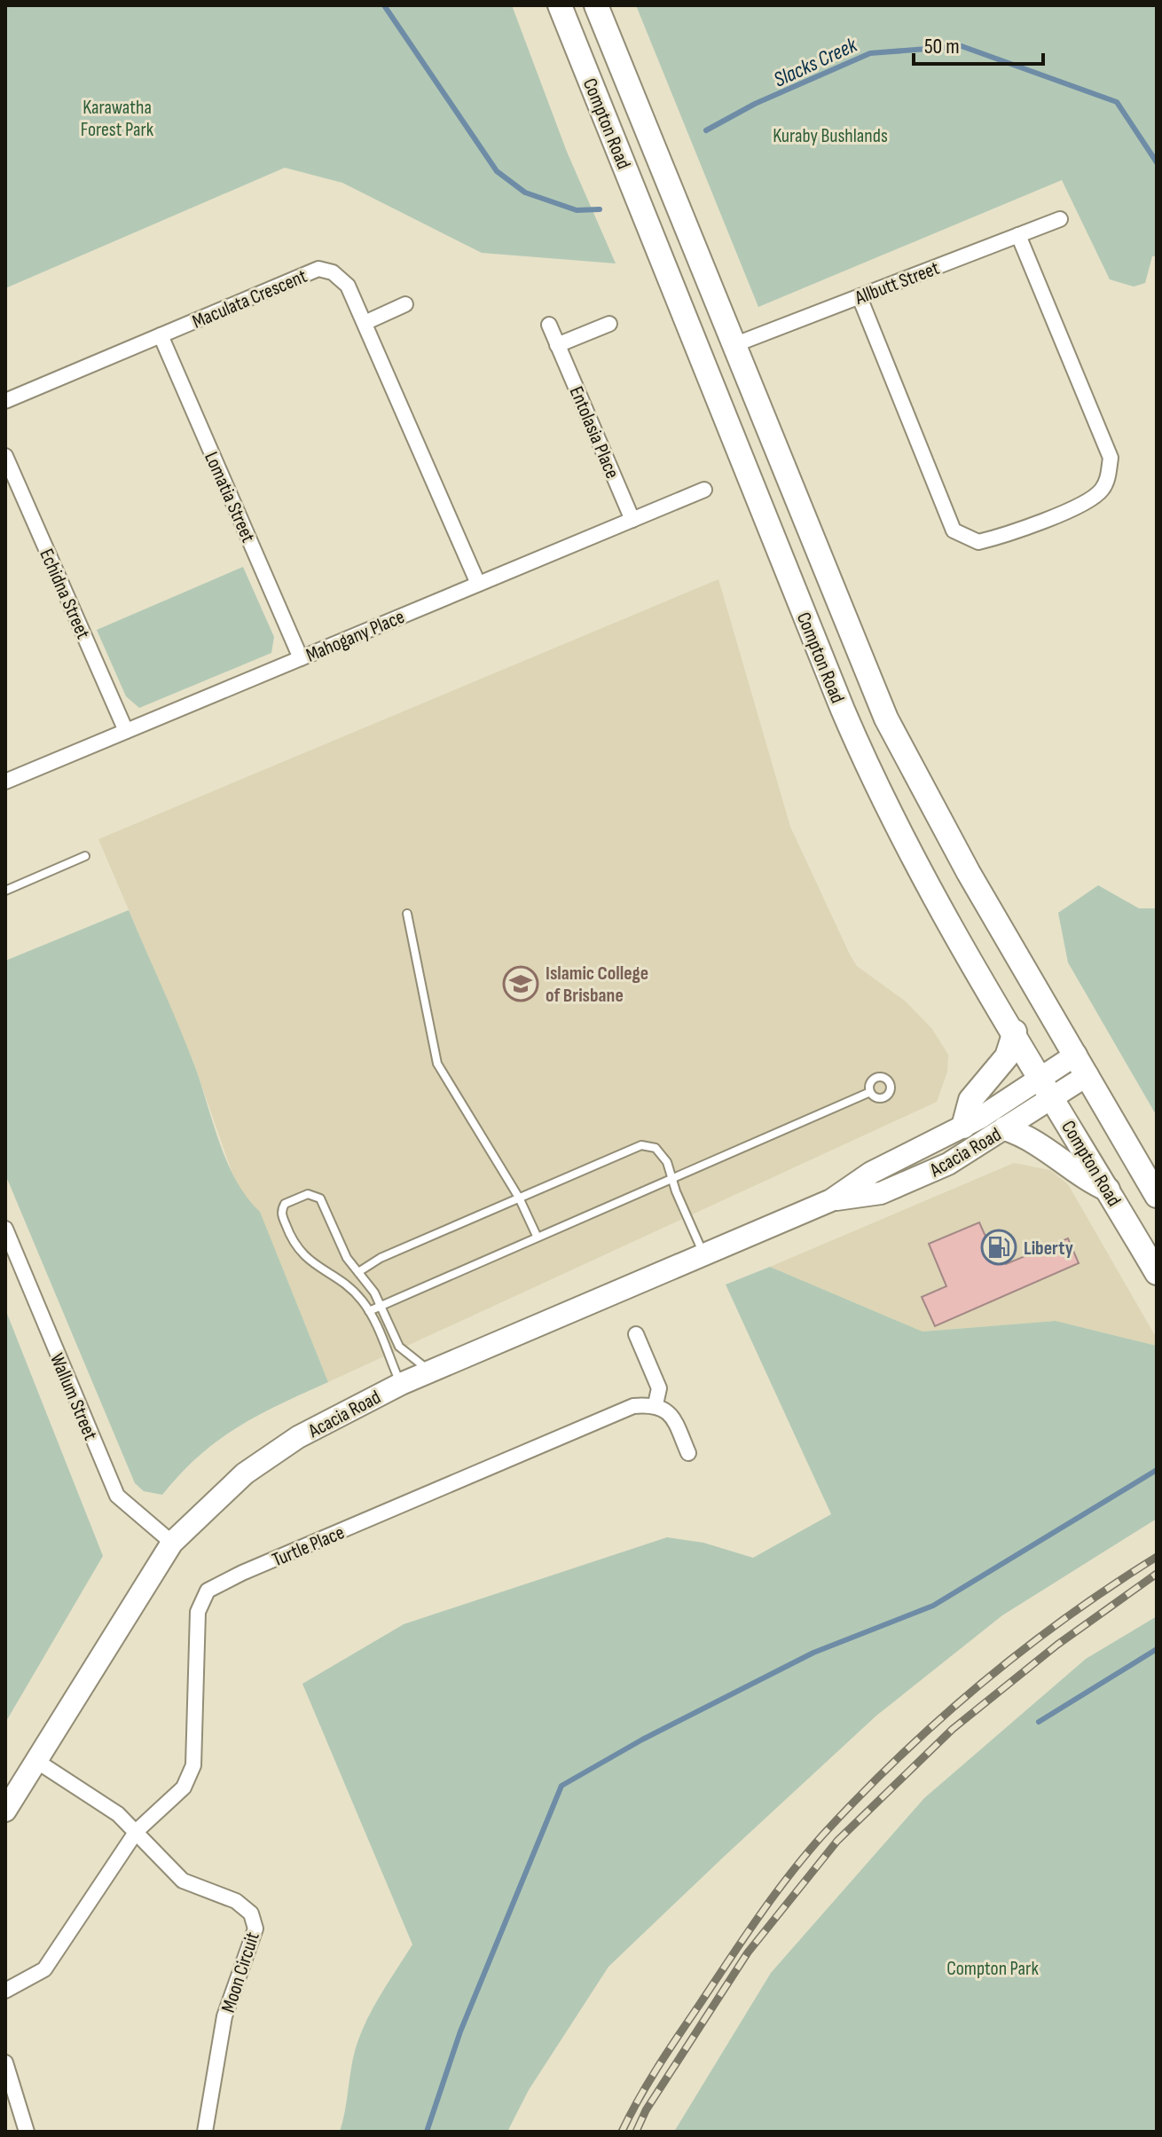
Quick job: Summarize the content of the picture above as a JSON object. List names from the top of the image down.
{
  "streets": {
    "main road": ["Compton Road"],
    "street": [
      "Allbutt Street",
      "Maculata Crescent",
      "Entolasia Place",
      "Lomatia Street",
      "Echidna Street",
      "Mahogany Place",
      "Acacia Road",
      "Wallum Street",
      "Turtle Place",
      "Moon Circuit"
    ]
  },
  "crossings": [
    ["Compton Road", "Allbutt Street"],
    ["Compton Road", "Acacia Road"],
    ["Maculata Crescent", "Lomatia Street"],
    ["Maculata Crescent", "Mahogany Place"],
    ["Entolasia Place", "Mahogany Place"],
    ["Lomatia Street", "Mahogany Place"],
    ["Echidna Street", "Mahogany Place"],
    ["Acacia Road", "Wallum Street"],
    ["Acacia Road", "Moon Circuit"],
    ["Turtle Place", "Moon Circuit"]
  ],
  "water": ["Slacks Creek"],
  "parks": ["Karawatha Forest Park", "Kuraby Bushlands", "Compton Park"],
  "places": {
    "school or university": ["Islamic College of Brisbane"],
    "fuel station": ["Liberty"]
  },
  "scale_bar": "50 m"
}
